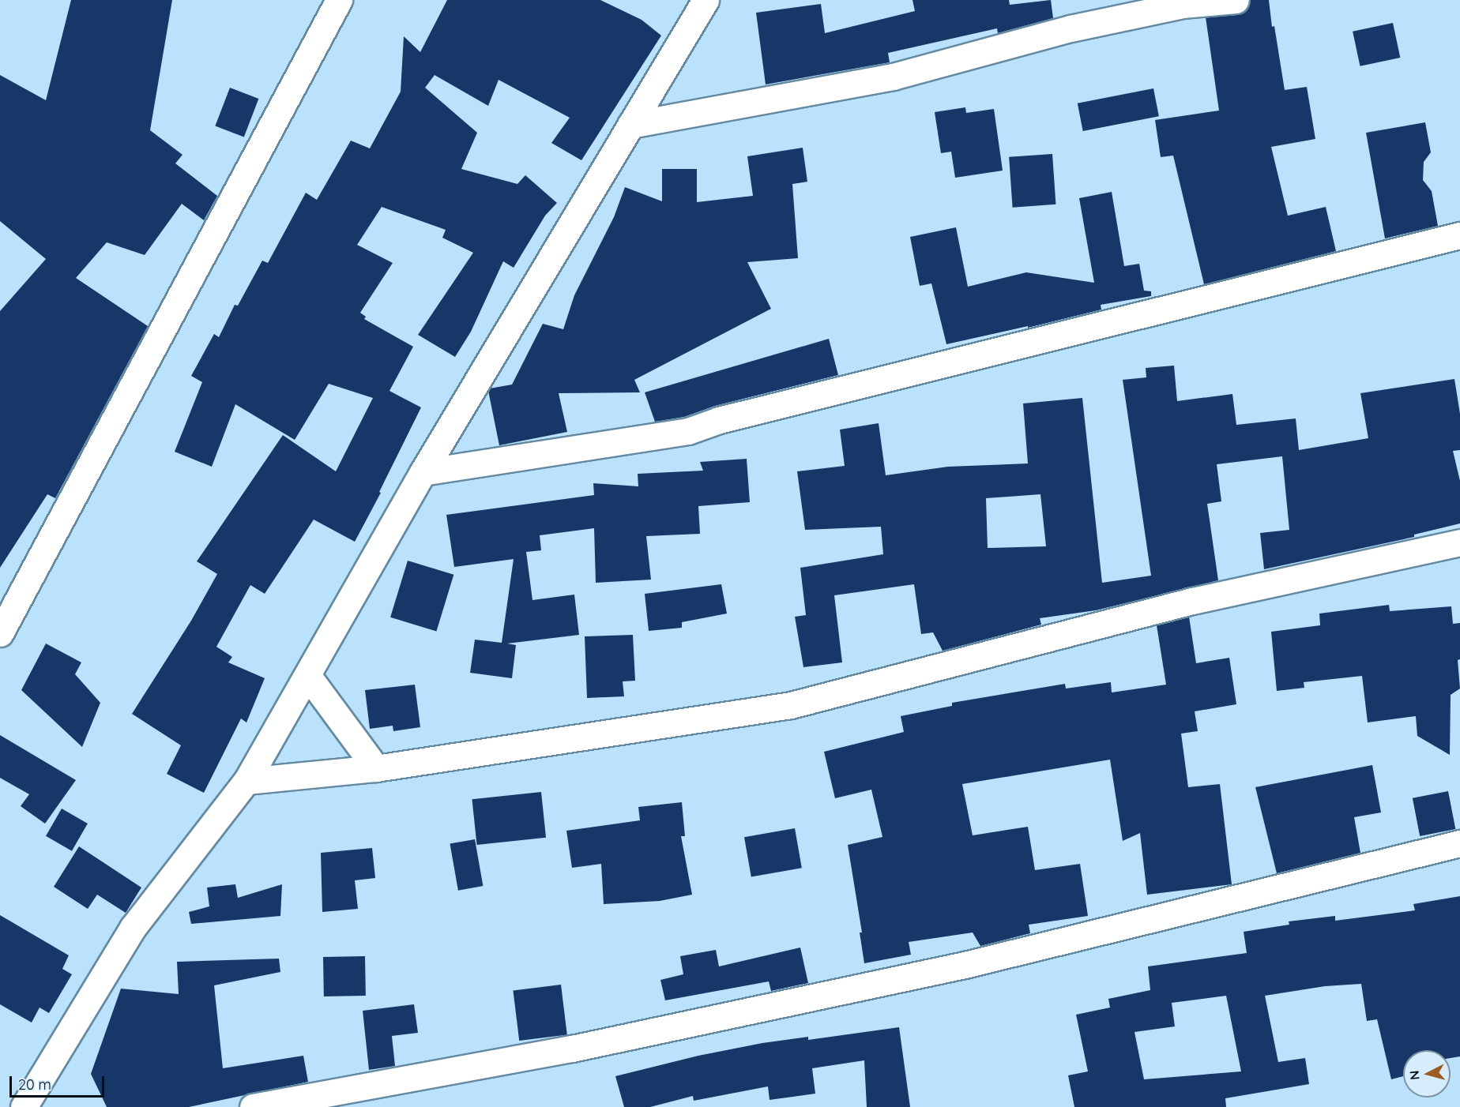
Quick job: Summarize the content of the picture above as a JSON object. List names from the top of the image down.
{
  "scale_bar": "20 m",
  "north": "left"
}
